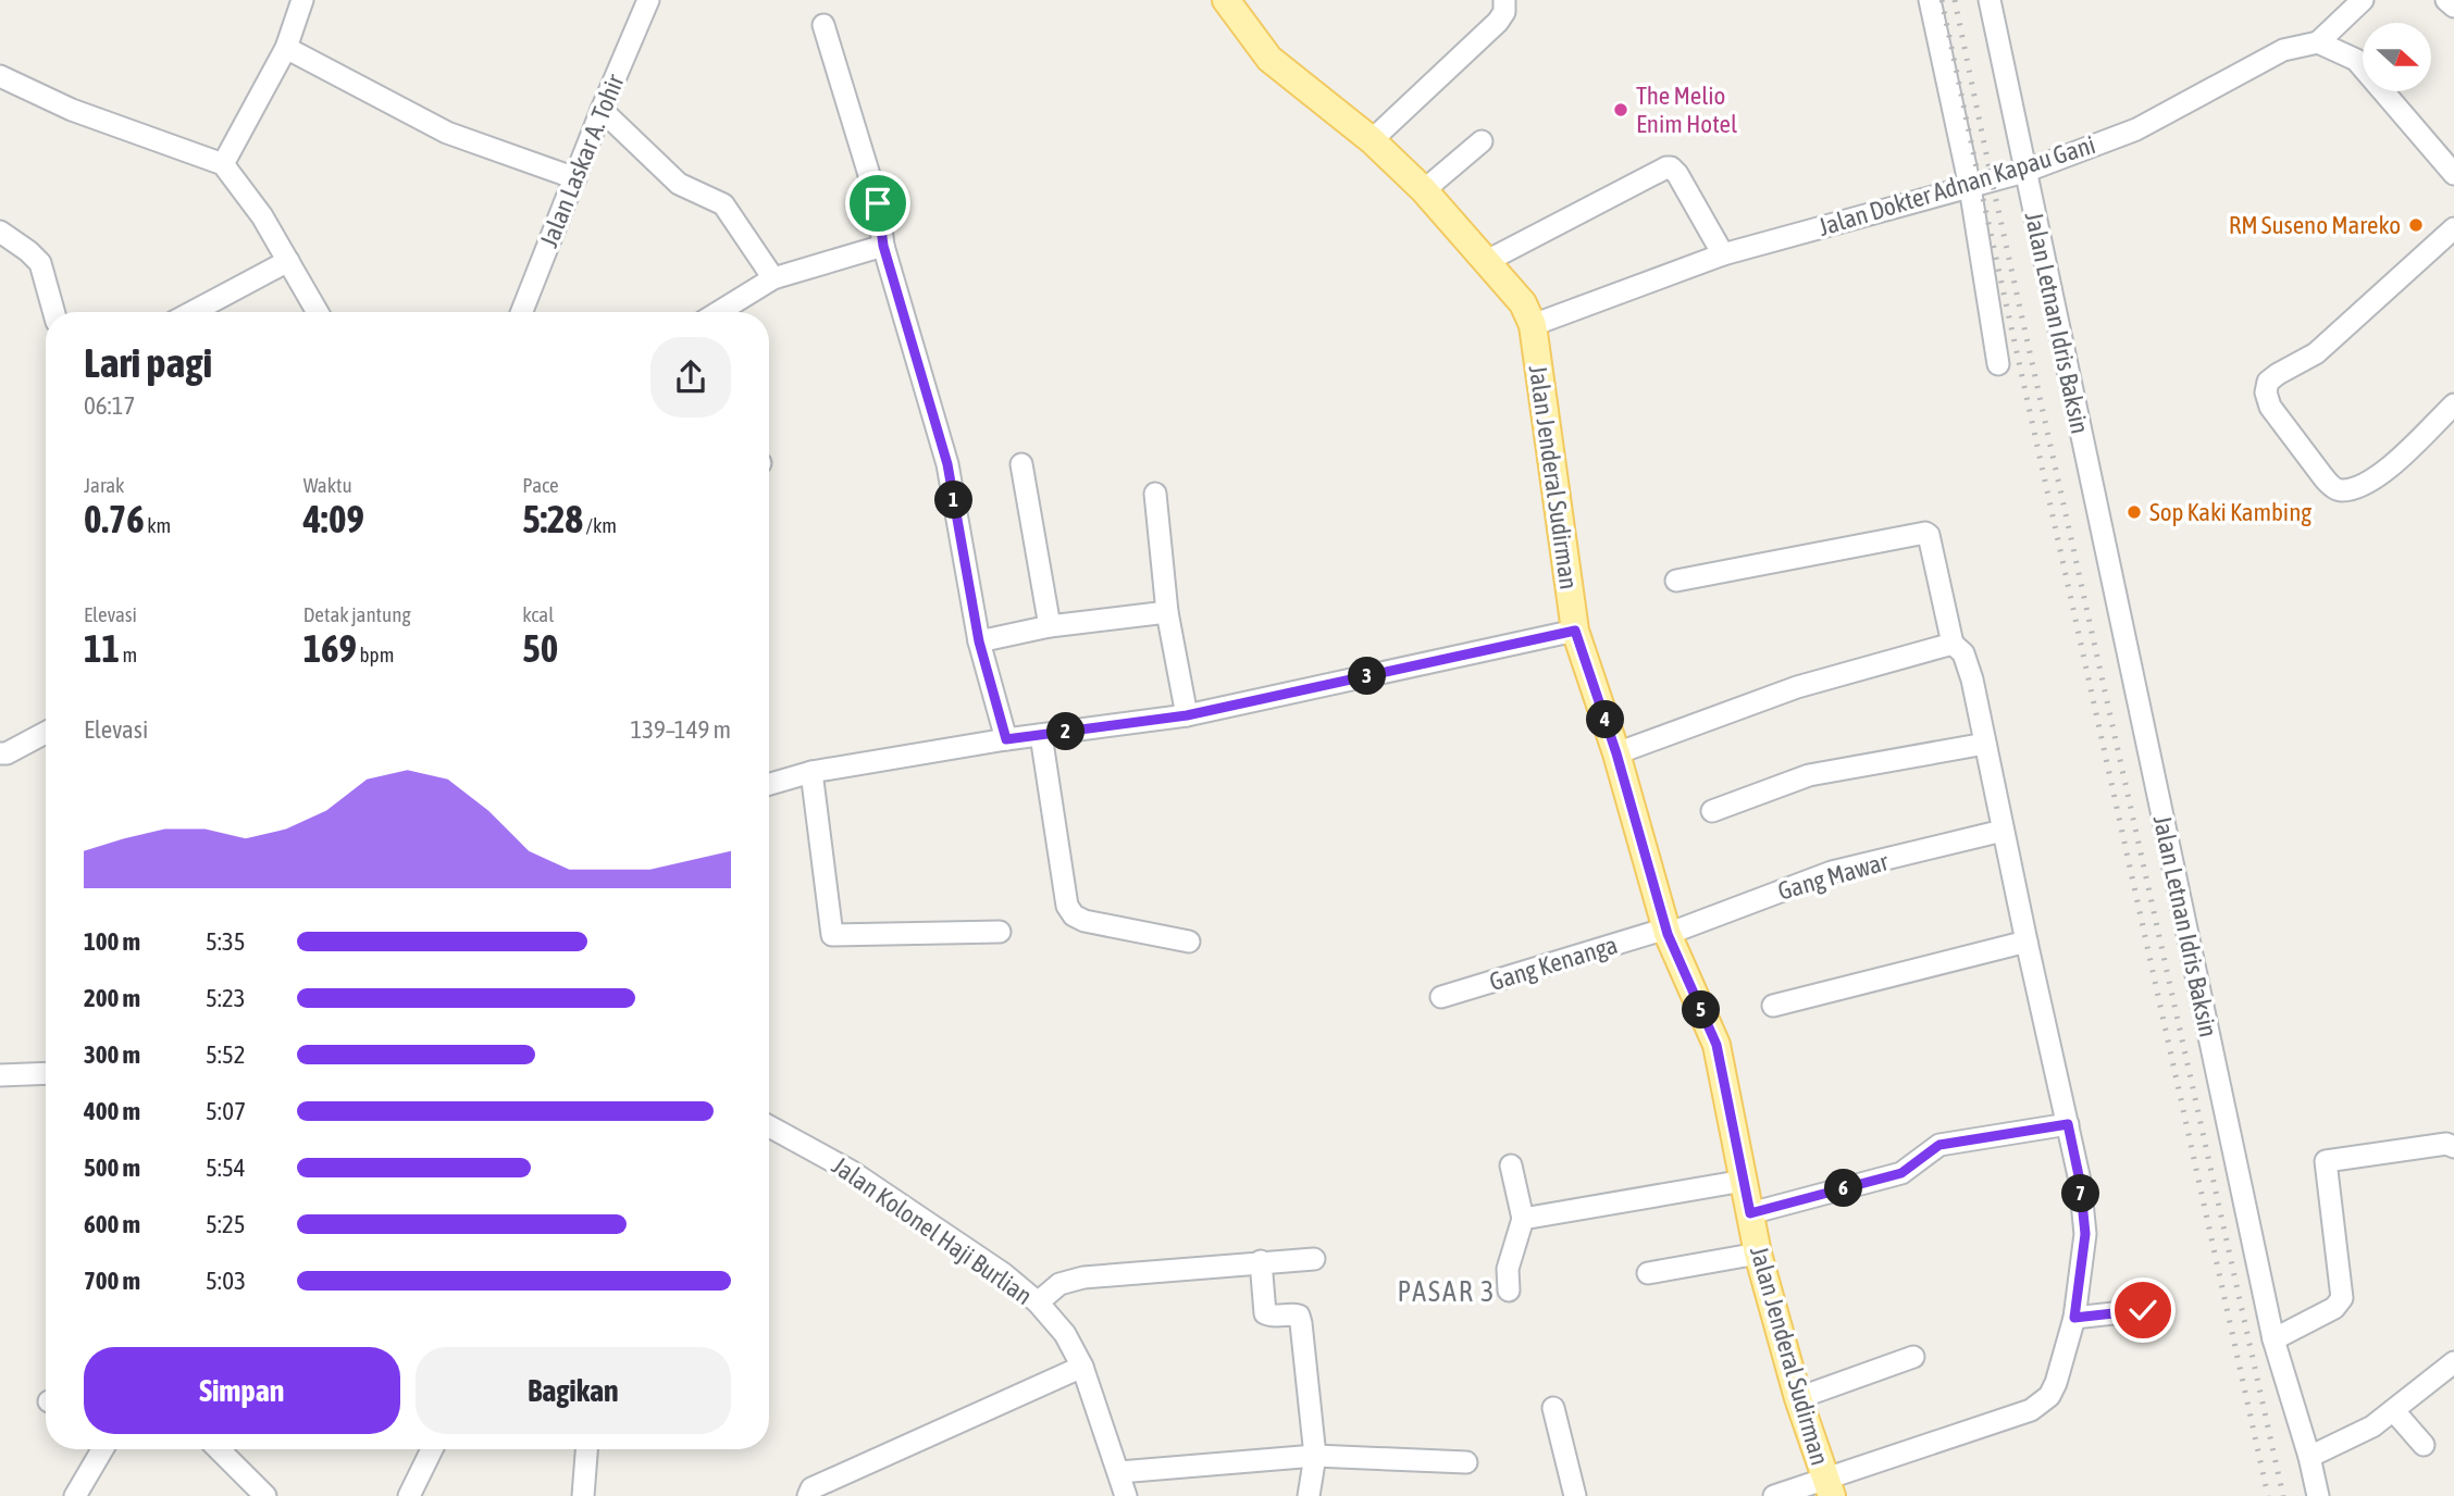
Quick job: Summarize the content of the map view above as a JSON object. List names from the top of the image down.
{
  "streets": {
    "main road": ["Jalan Jenderal Sudirman"],
    "street": [
      "Jalan Laskar A. Tohir",
      "Jalan Dokter Adnan Kapau Gani",
      "Jalan Letnan Idris Baksin",
      "Gang Mawar",
      "Gang Kenanga",
      "Jalan Kolonel Haji Burlian"
    ]
  },
  "crossings": [
    ["Jalan Dokter Adnan Kapau Gani", "Jalan Letnan Idris Baksin"],
    ["Jalan Dokter Adnan Kapau Gani", "Jalan Jenderal Sudirman"],
    ["Jalan Jenderal Sudirman", "Gang Mawar"],
    ["Jalan Jenderal Sudirman", "Gang Kenanga"],
    ["Gang Mawar", "Gang Kenanga"]
  ],
  "districts": ["PASAR 3"],
  "places": ["The Melio Enim Hotel", "RM Suseno Mareko", "Sop Kaki Kambing"],
  "north": "right",
  "page": {
    "heading": ["Lari pagi", "06:17"],
    "stats": [
      ["Jarak", "0.76 km"],
      ["Waktu", "4:09"],
      ["Pace", "5:28 /km"],
      ["Elevasi", "11 m"],
      ["Detak jantung", "169 bpm"],
      ["kcal", "50"]
    ],
    "pins": [
      "1",
      "3",
      "4",
      "2",
      "5",
      "6",
      "7"
    ],
    "chart": ["Elevasi", "139–149 m"],
    "list": [
      {
        "name": "100 m",
        "note": "5:35"
      },
      {
        "name": "200 m",
        "note": "5:23"
      },
      {
        "name": "300 m",
        "note": "5:52"
      },
      {
        "name": "400 m",
        "note": "5:07"
      },
      {
        "name": "500 m",
        "note": "5:54"
      },
      {
        "name": "600 m",
        "note": "5:25"
      },
      {
        "name": "700 m",
        "note": "5:03"
      }
    ],
    "buttons": ["Simpan", "Bagikan"]
  }
}
